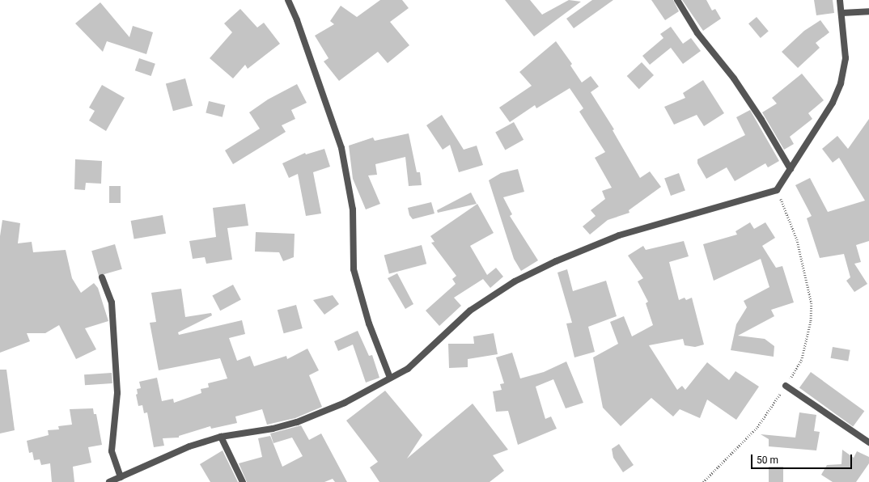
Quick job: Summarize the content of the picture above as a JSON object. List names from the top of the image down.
{
  "scale_bar": "50 m"
}
